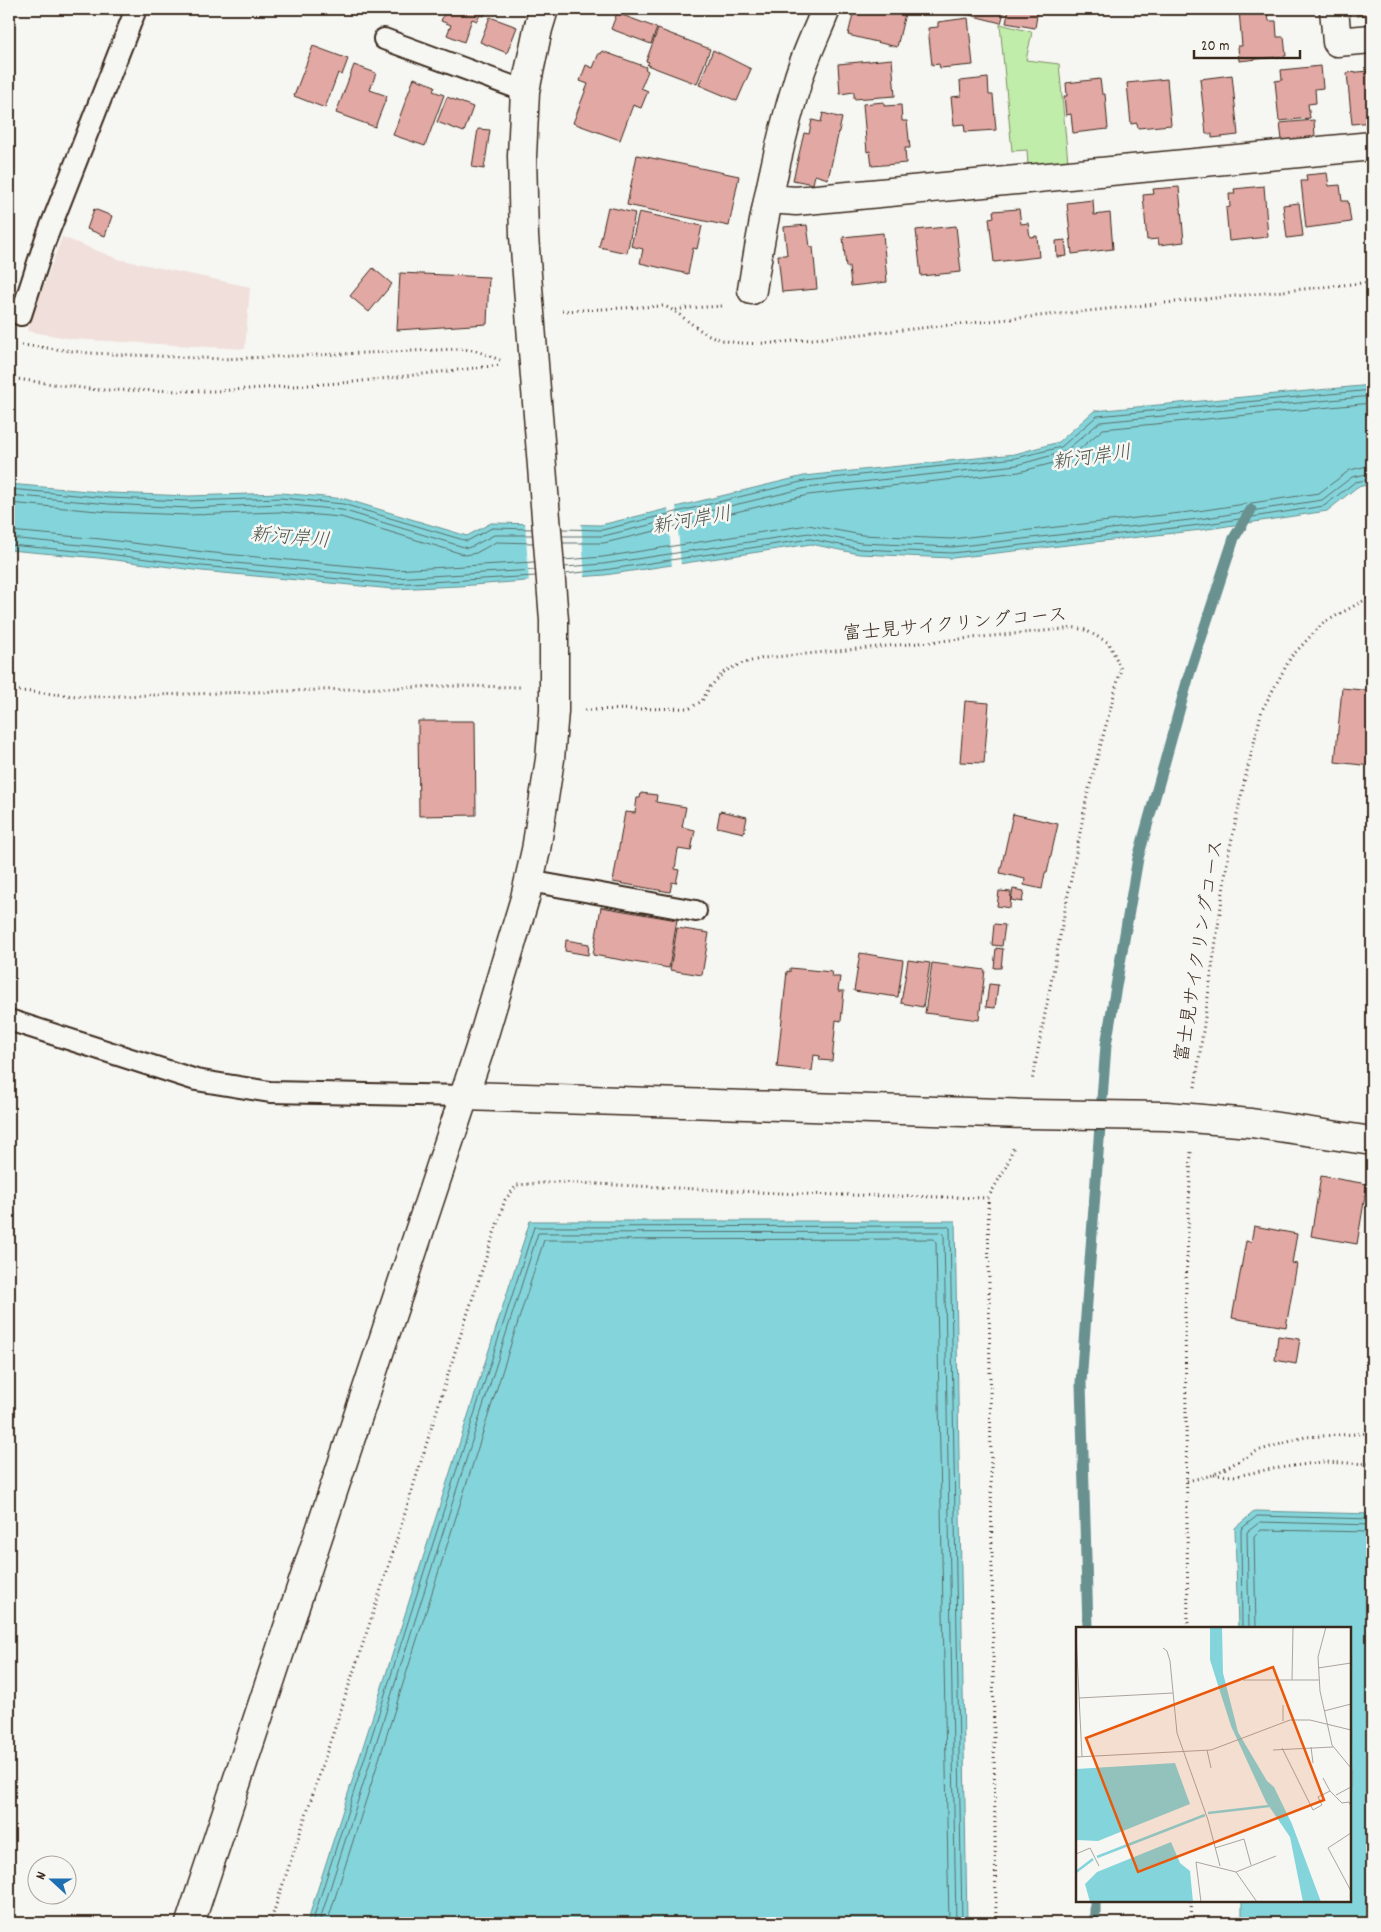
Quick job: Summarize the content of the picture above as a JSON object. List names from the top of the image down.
{
  "streets": {
    "path": ["富士見サイクリングコース"]
  },
  "water": ["新河岸川"],
  "scale_bar": "20 m",
  "north": "left"
}
